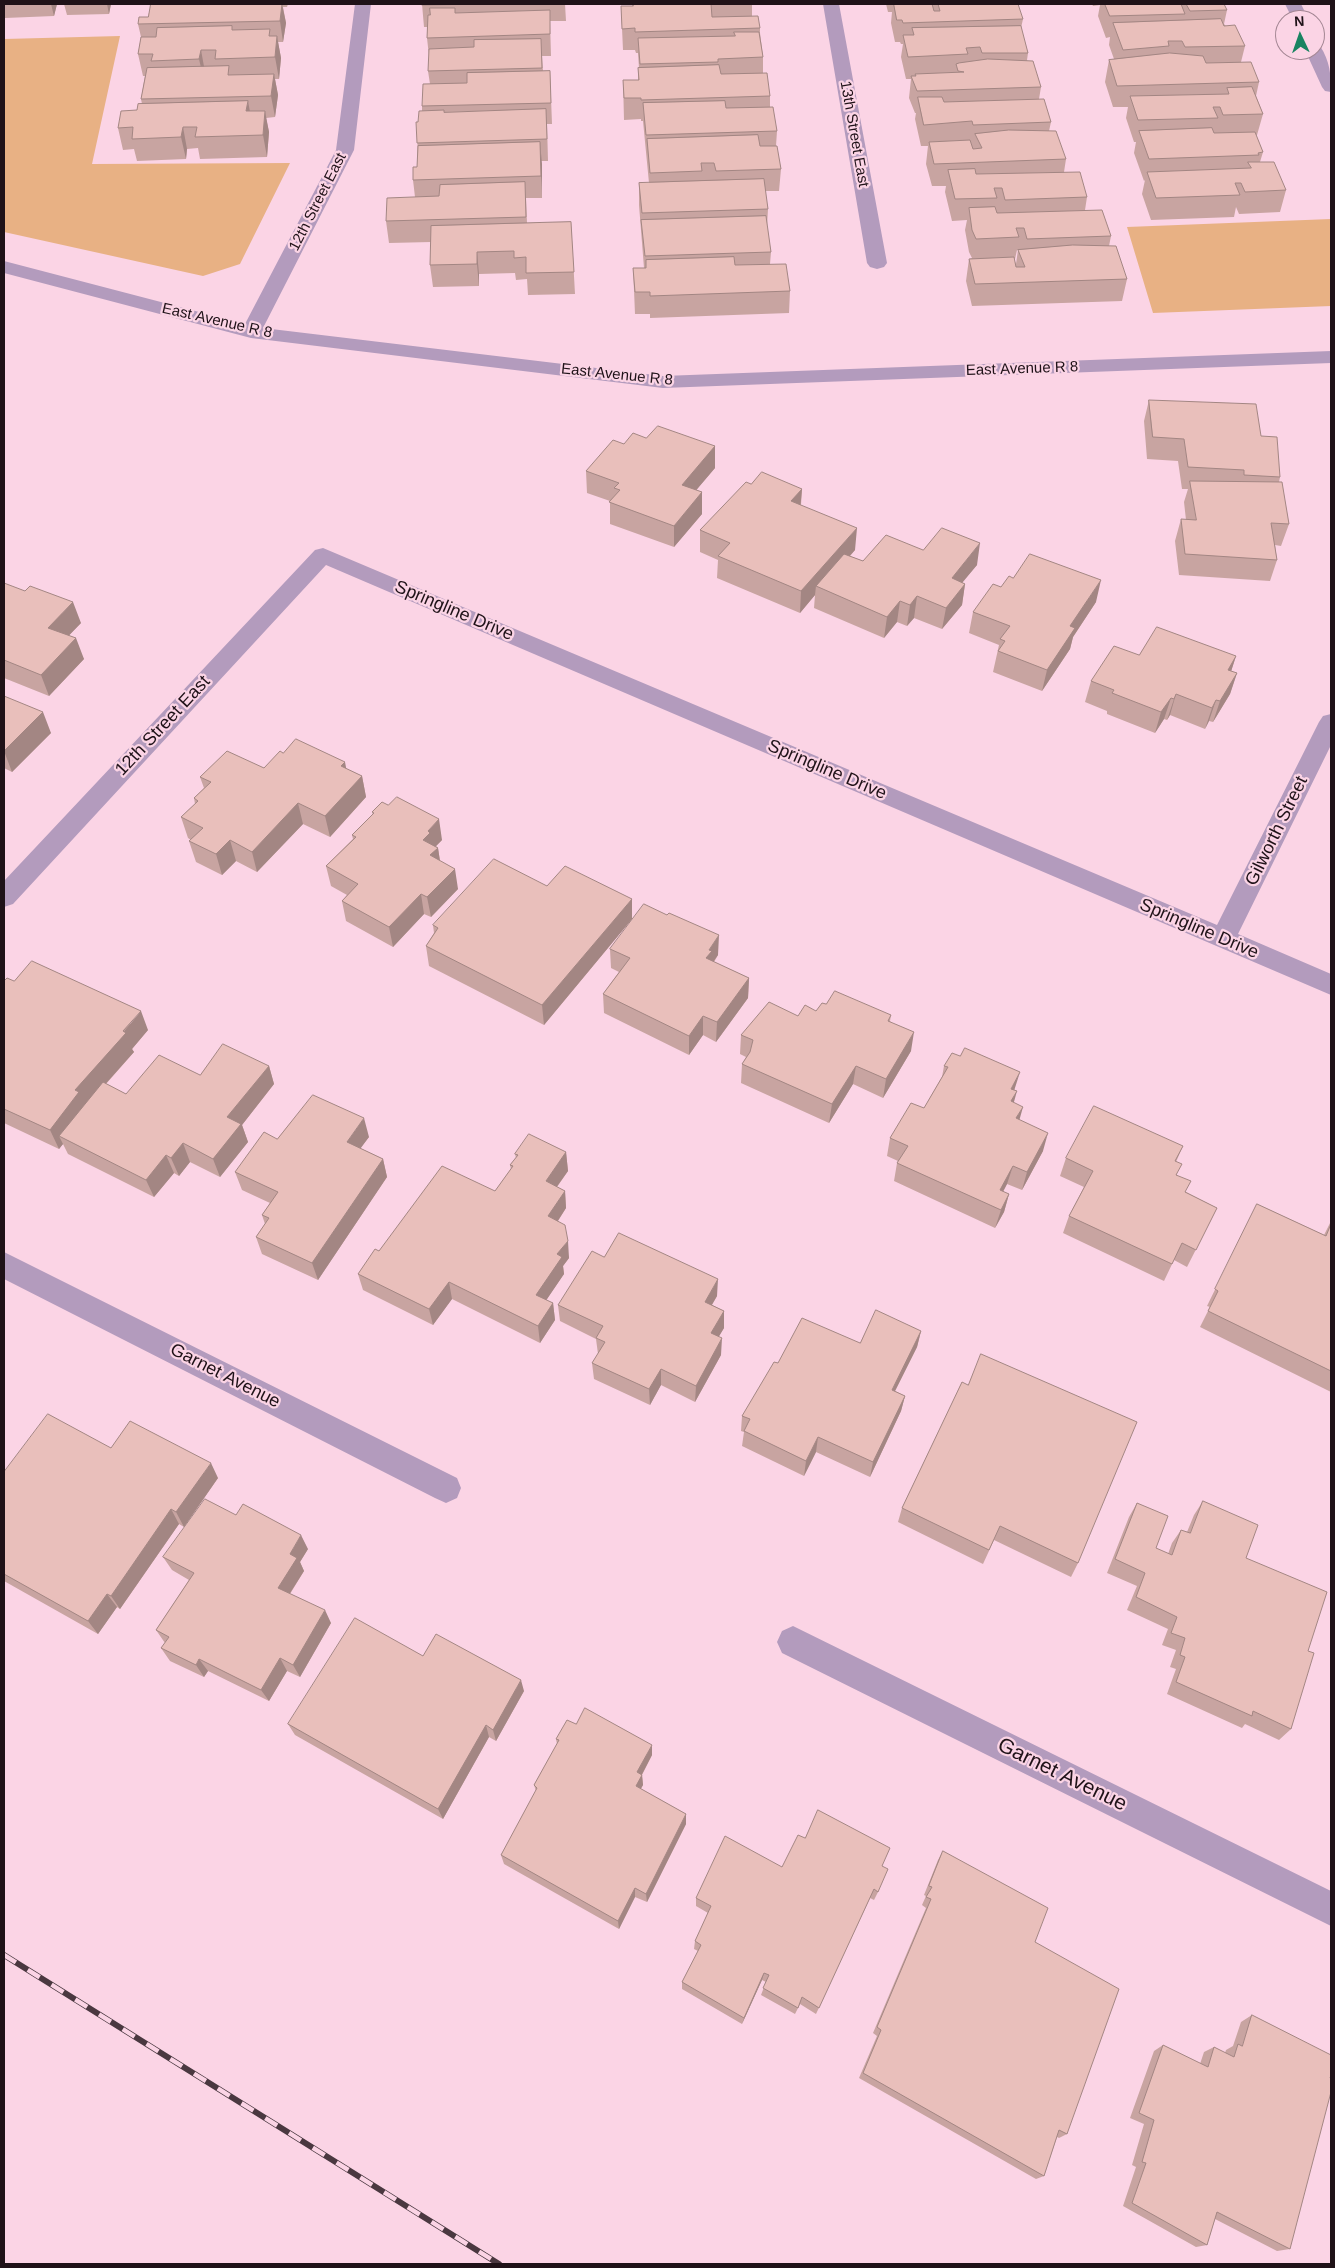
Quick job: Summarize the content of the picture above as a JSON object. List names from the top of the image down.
{
  "streets": {
    "street": [
      "13th Street East",
      "12th Street East",
      "East Avenue R 8",
      "Springline Drive",
      "Gilworth Street",
      "Garnet Avenue"
    ]
  },
  "crossings": [
    ["12th Street East", "East Avenue R 8"],
    ["12th Street East", "Springline Drive"],
    ["Springline Drive", "Gilworth Street"]
  ],
  "north": "top"
}
